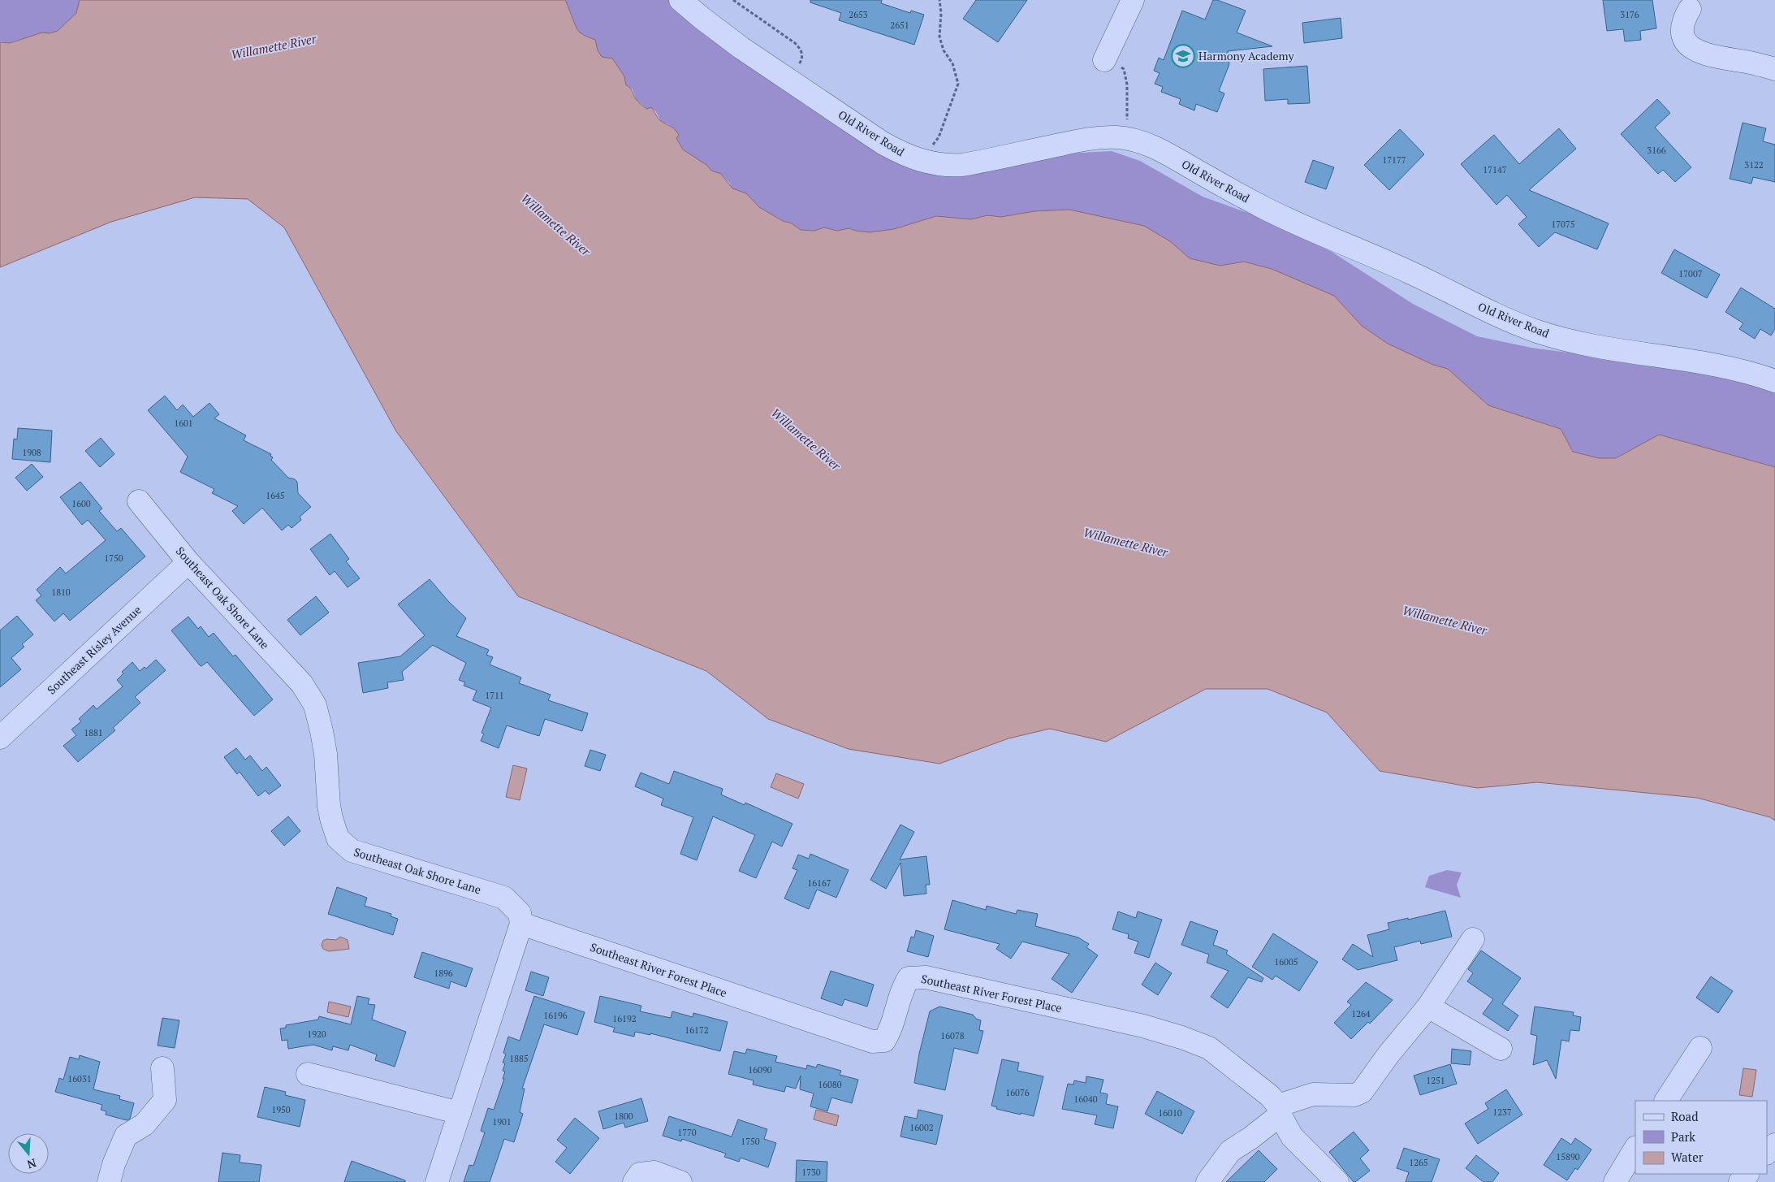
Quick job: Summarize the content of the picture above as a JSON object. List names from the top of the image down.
{
  "streets": {
    "street": [
      "Old River Road",
      "Southeast Oak Shore Lane",
      "Southeast Risley Avenue",
      "Southeast River Forest Place"
    ]
  },
  "crossings": [
    ["Southeast Oak Shore Lane", "Southeast Risley Avenue"],
    ["Southeast Oak Shore Lane", "Southeast River Forest Place"]
  ],
  "water": ["Willamette River"],
  "places": {
    "school or university": ["Harmony Academy"]
  },
  "house_numbers": [
    "2653",
    "3176",
    "2651",
    "3166",
    "17177",
    "3122",
    "17147",
    "17075",
    "17007",
    "1601",
    "1908",
    "1645",
    "1600",
    "1750",
    "1810",
    "1711",
    "1881",
    "16167",
    "16005",
    "1896",
    "1264",
    "16196",
    "16192",
    "16172",
    "1920",
    "16078",
    "1885",
    "16090",
    "16031",
    "1251",
    "16080",
    "16076",
    "16040",
    "1950",
    "1237",
    "16010",
    "1800",
    "1901",
    "16002",
    "1770",
    "1750",
    "15890",
    "1265",
    "1730"
  ],
  "legend": ["Road", "Park", "Water"],
  "north": "bottom"
}
